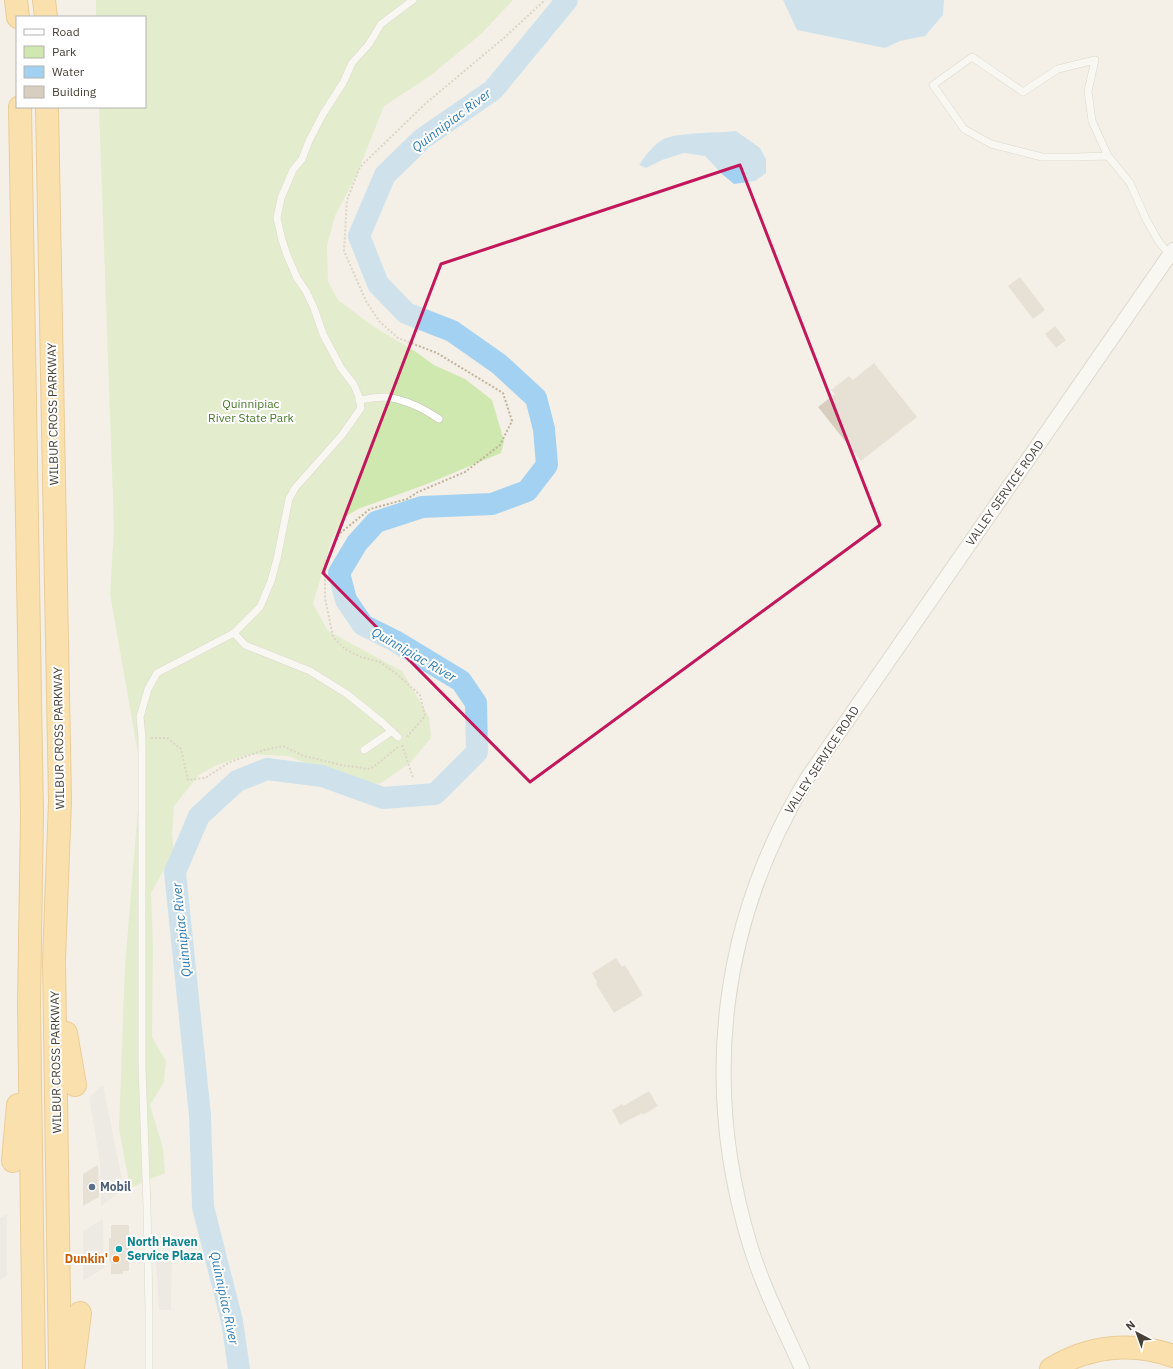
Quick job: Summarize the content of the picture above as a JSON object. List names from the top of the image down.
{
  "streets": {
    "highway": ["WILBUR CROSS PARKWAY"],
    "street": ["VALLEY SERVICE ROAD"]
  },
  "water": ["Quinnipiac River"],
  "parks": ["Quinnipiac River State Park"],
  "places": ["Mobil", "North Haven Service Plaza", "Dunkin'"],
  "legend": [
    "Road",
    "Park",
    "Water",
    "Building"
  ],
  "north": "top left"
}
